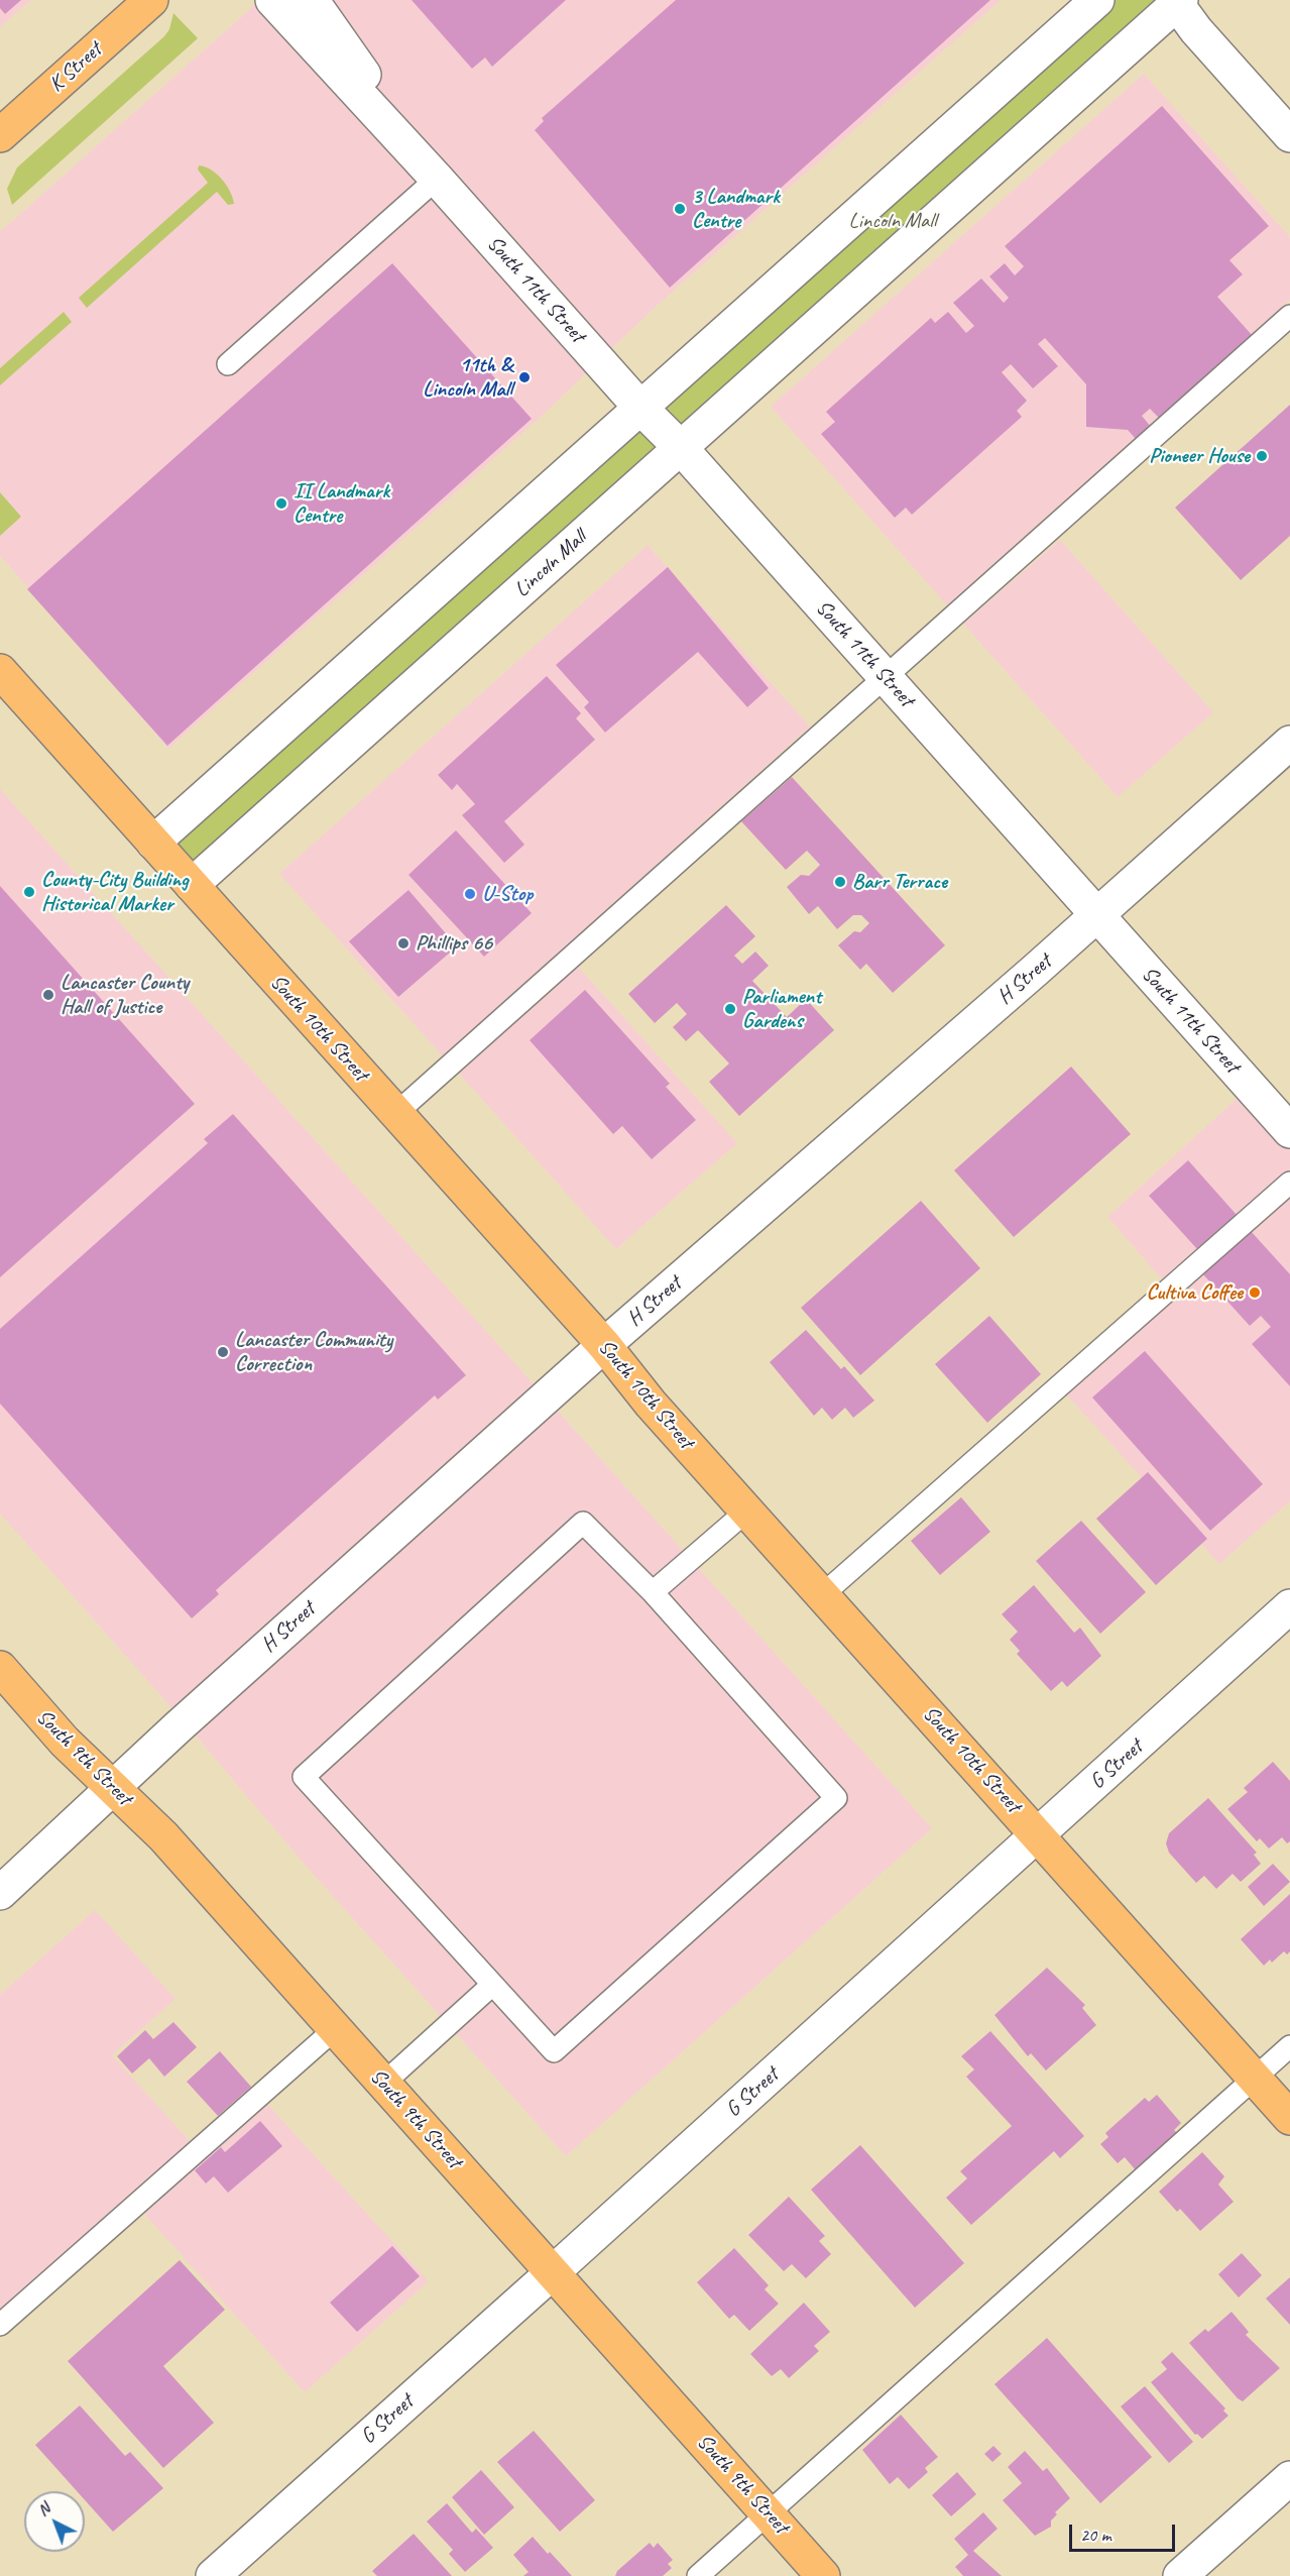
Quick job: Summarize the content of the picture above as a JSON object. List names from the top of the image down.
{
  "streets": {
    "main road": ["K Street", "South 10th Street", "South 9th Street"],
    "street": [
      "South 11th Street",
      "Lincoln Mall",
      "H Street",
      "G Street"
    ]
  },
  "crossings": [
    ["South 11th Street", "Lincoln Mall"],
    ["South 11th Street", "H Street"],
    ["Lincoln Mall", "South 10th Street"],
    ["H Street", "South 10th Street"],
    ["H Street", "South 9th Street"],
    ["South 10th Street", "G Street"],
    ["South 9th Street", "G Street"]
  ],
  "parks": ["Lincoln Mall"],
  "places": [
    "3 Landmark Centre",
    "11th & Lincoln Mall",
    "Pioneer House",
    "II Landmark Centre",
    "Barr Terrace",
    "County-City Building Historical Marker",
    "U-Stop",
    "Phillips 66",
    "Lancaster County Hall of Justice",
    "Parliament Gardens",
    "Cultiva Coffee",
    "Lancaster Community Correction"
  ],
  "scale_bar": "20 m",
  "north": "top left"
}
